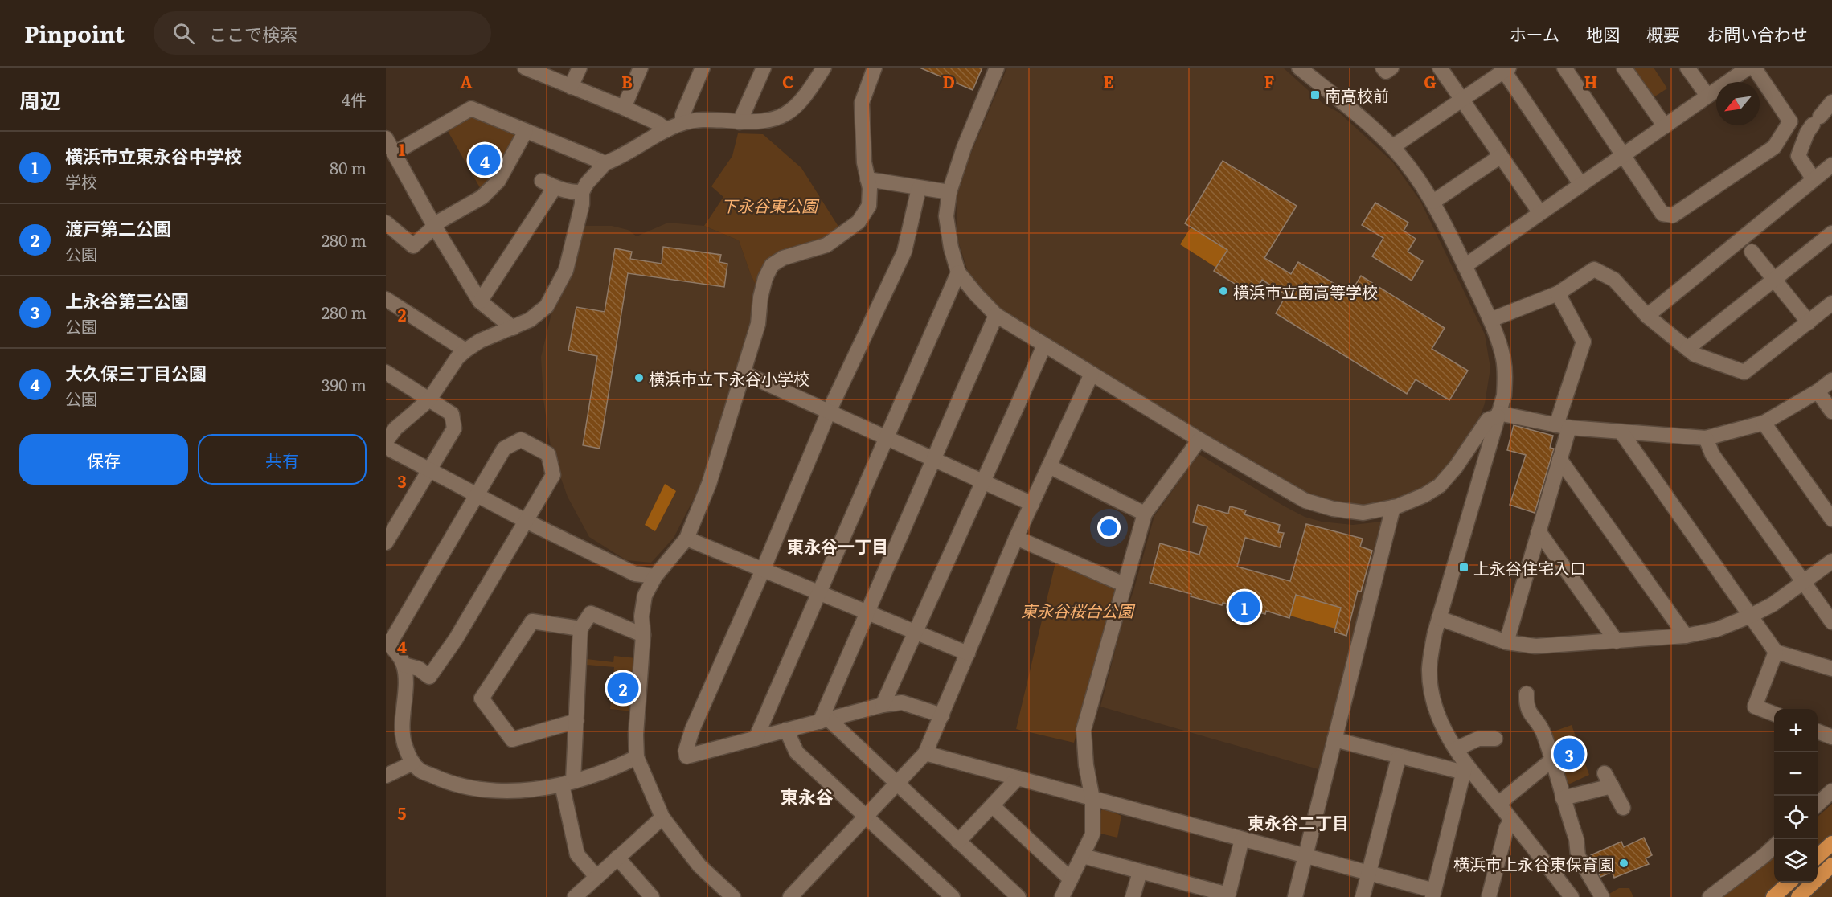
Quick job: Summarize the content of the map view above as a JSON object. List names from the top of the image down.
{
  "districts": ["東永谷一丁目", "東永谷", "東永谷二丁目"],
  "parks": ["下永谷東公園", "東永谷桜台公園"],
  "places": {
    "transit": ["南高校前", "上永谷住宅入口"],
    "other": ["横浜市立南高等学校", "横浜市立下永谷小学校", "横浜市上永谷東保育園"]
  },
  "north": "bottom left",
  "page": {
    "header": "Pinpoint",
    "search": "ここで検索",
    "nav": [
      "ホーム",
      "地図",
      "概要",
      "お問い合わせ"
    ],
    "heading": ["周辺", "4件"],
    "list": [
      {
        "mark": "1",
        "name": "横浜市立東永谷中学校",
        "note": "学校",
        "value": "80 m"
      },
      {
        "mark": "2",
        "name": "渡戸第二公園",
        "note": "公園",
        "value": "280 m"
      },
      {
        "mark": "3",
        "name": "上永谷第三公園",
        "note": "公園",
        "value": "280 m"
      },
      {
        "mark": "4",
        "name": "大久保三丁目公園",
        "note": "公園",
        "value": "390 m"
      }
    ],
    "pins": [
      "4",
      "1",
      "2",
      "3"
    ],
    "buttons": ["保存", "共有"],
    "map_buttons": ["+", "−"]
  },
  "grid": {
    "columns": [
      "A",
      "B",
      "C",
      "D",
      "E",
      "F",
      "G",
      "H"
    ],
    "rows": [
      "1",
      "2",
      "3",
      "4",
      "5"
    ]
  }
}
